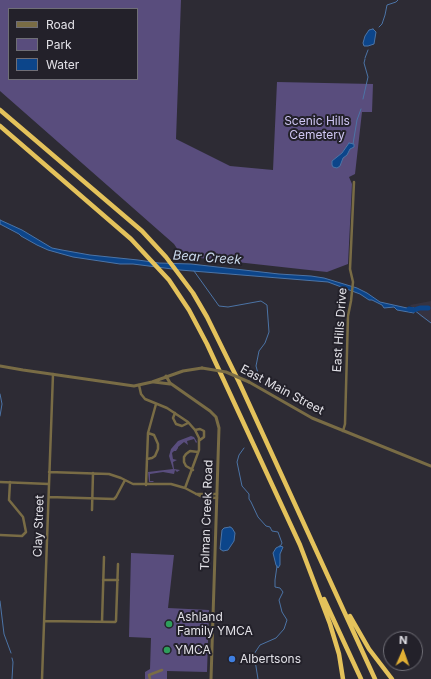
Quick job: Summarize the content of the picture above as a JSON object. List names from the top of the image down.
{
  "streets": {
    "street": [
      "East Hills Drive",
      "East Main Street",
      "Tolman Creek Road",
      "Clay Street"
    ]
  },
  "crossings": [
    ["East Hills Drive", "East Main Street"],
    ["East Main Street", "Tolman Creek Road"],
    ["East Main Street", "Clay Street"]
  ],
  "water": ["Bear Creek"],
  "parks": ["Scenic Hills Cemetery"],
  "places": ["Ashland Family YMCA", "YMCA", "Albertsons"],
  "legend": ["Road", "Park", "Water"],
  "north": "top"
}
